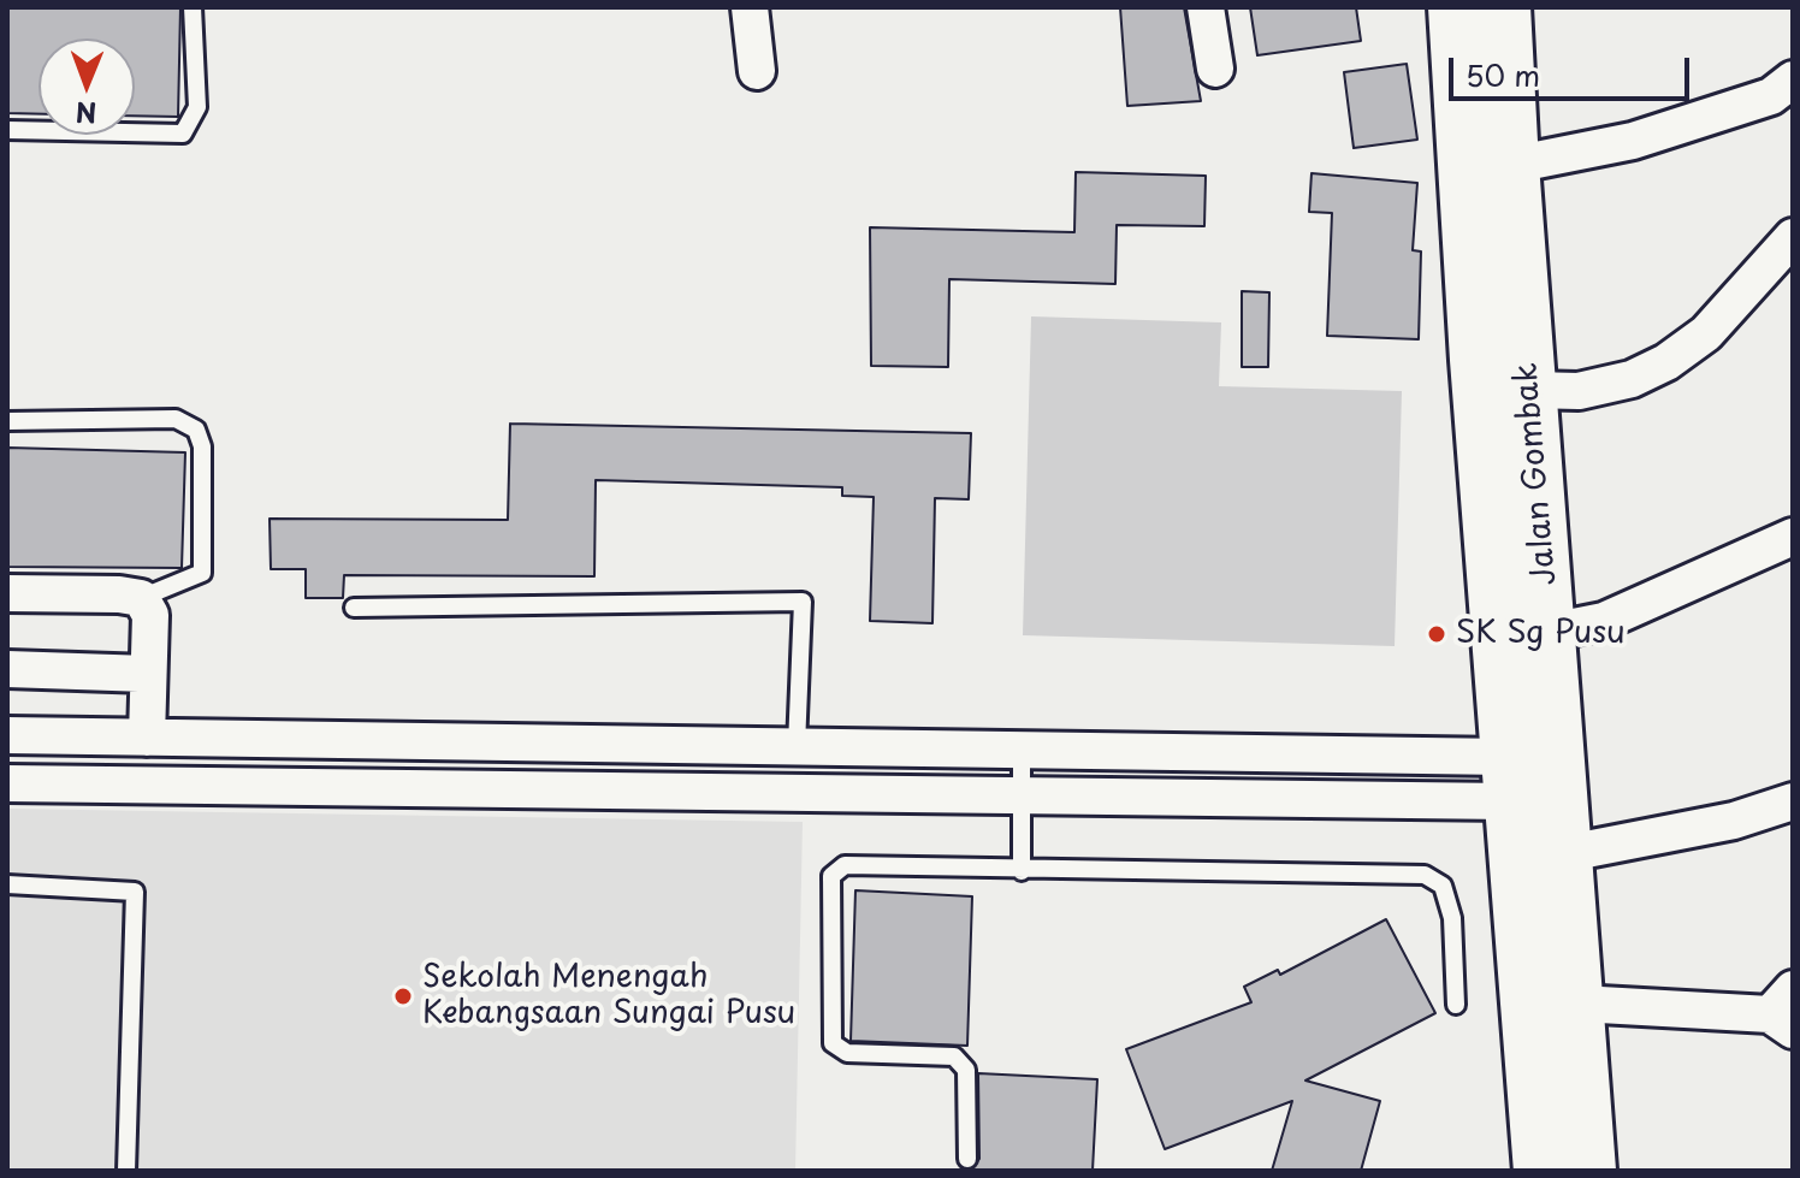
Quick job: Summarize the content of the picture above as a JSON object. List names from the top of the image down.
{
  "streets": {
    "main road": ["Jalan Gombak"]
  },
  "places": ["SK Sg Pusu", "Sekolah Menengah Kebangsaan Sungai Pusu"],
  "scale_bar": "50 m",
  "north": "bottom"
}
